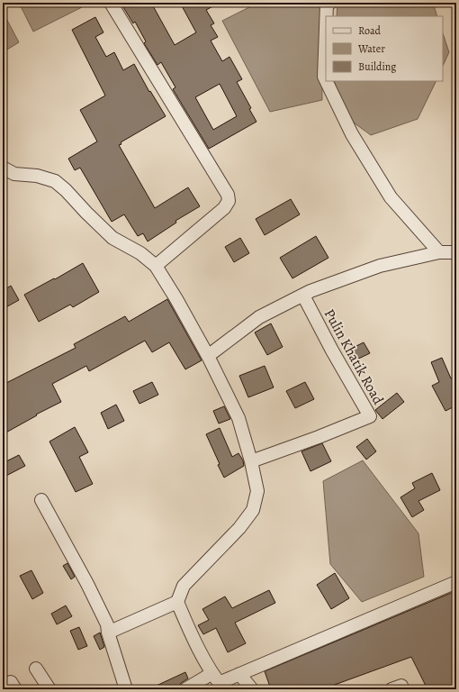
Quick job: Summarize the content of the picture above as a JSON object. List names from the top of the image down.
{
  "streets": {
    "street": ["Pulin Khatik Road"]
  },
  "legend": ["Road", "Water", "Building"]
}
